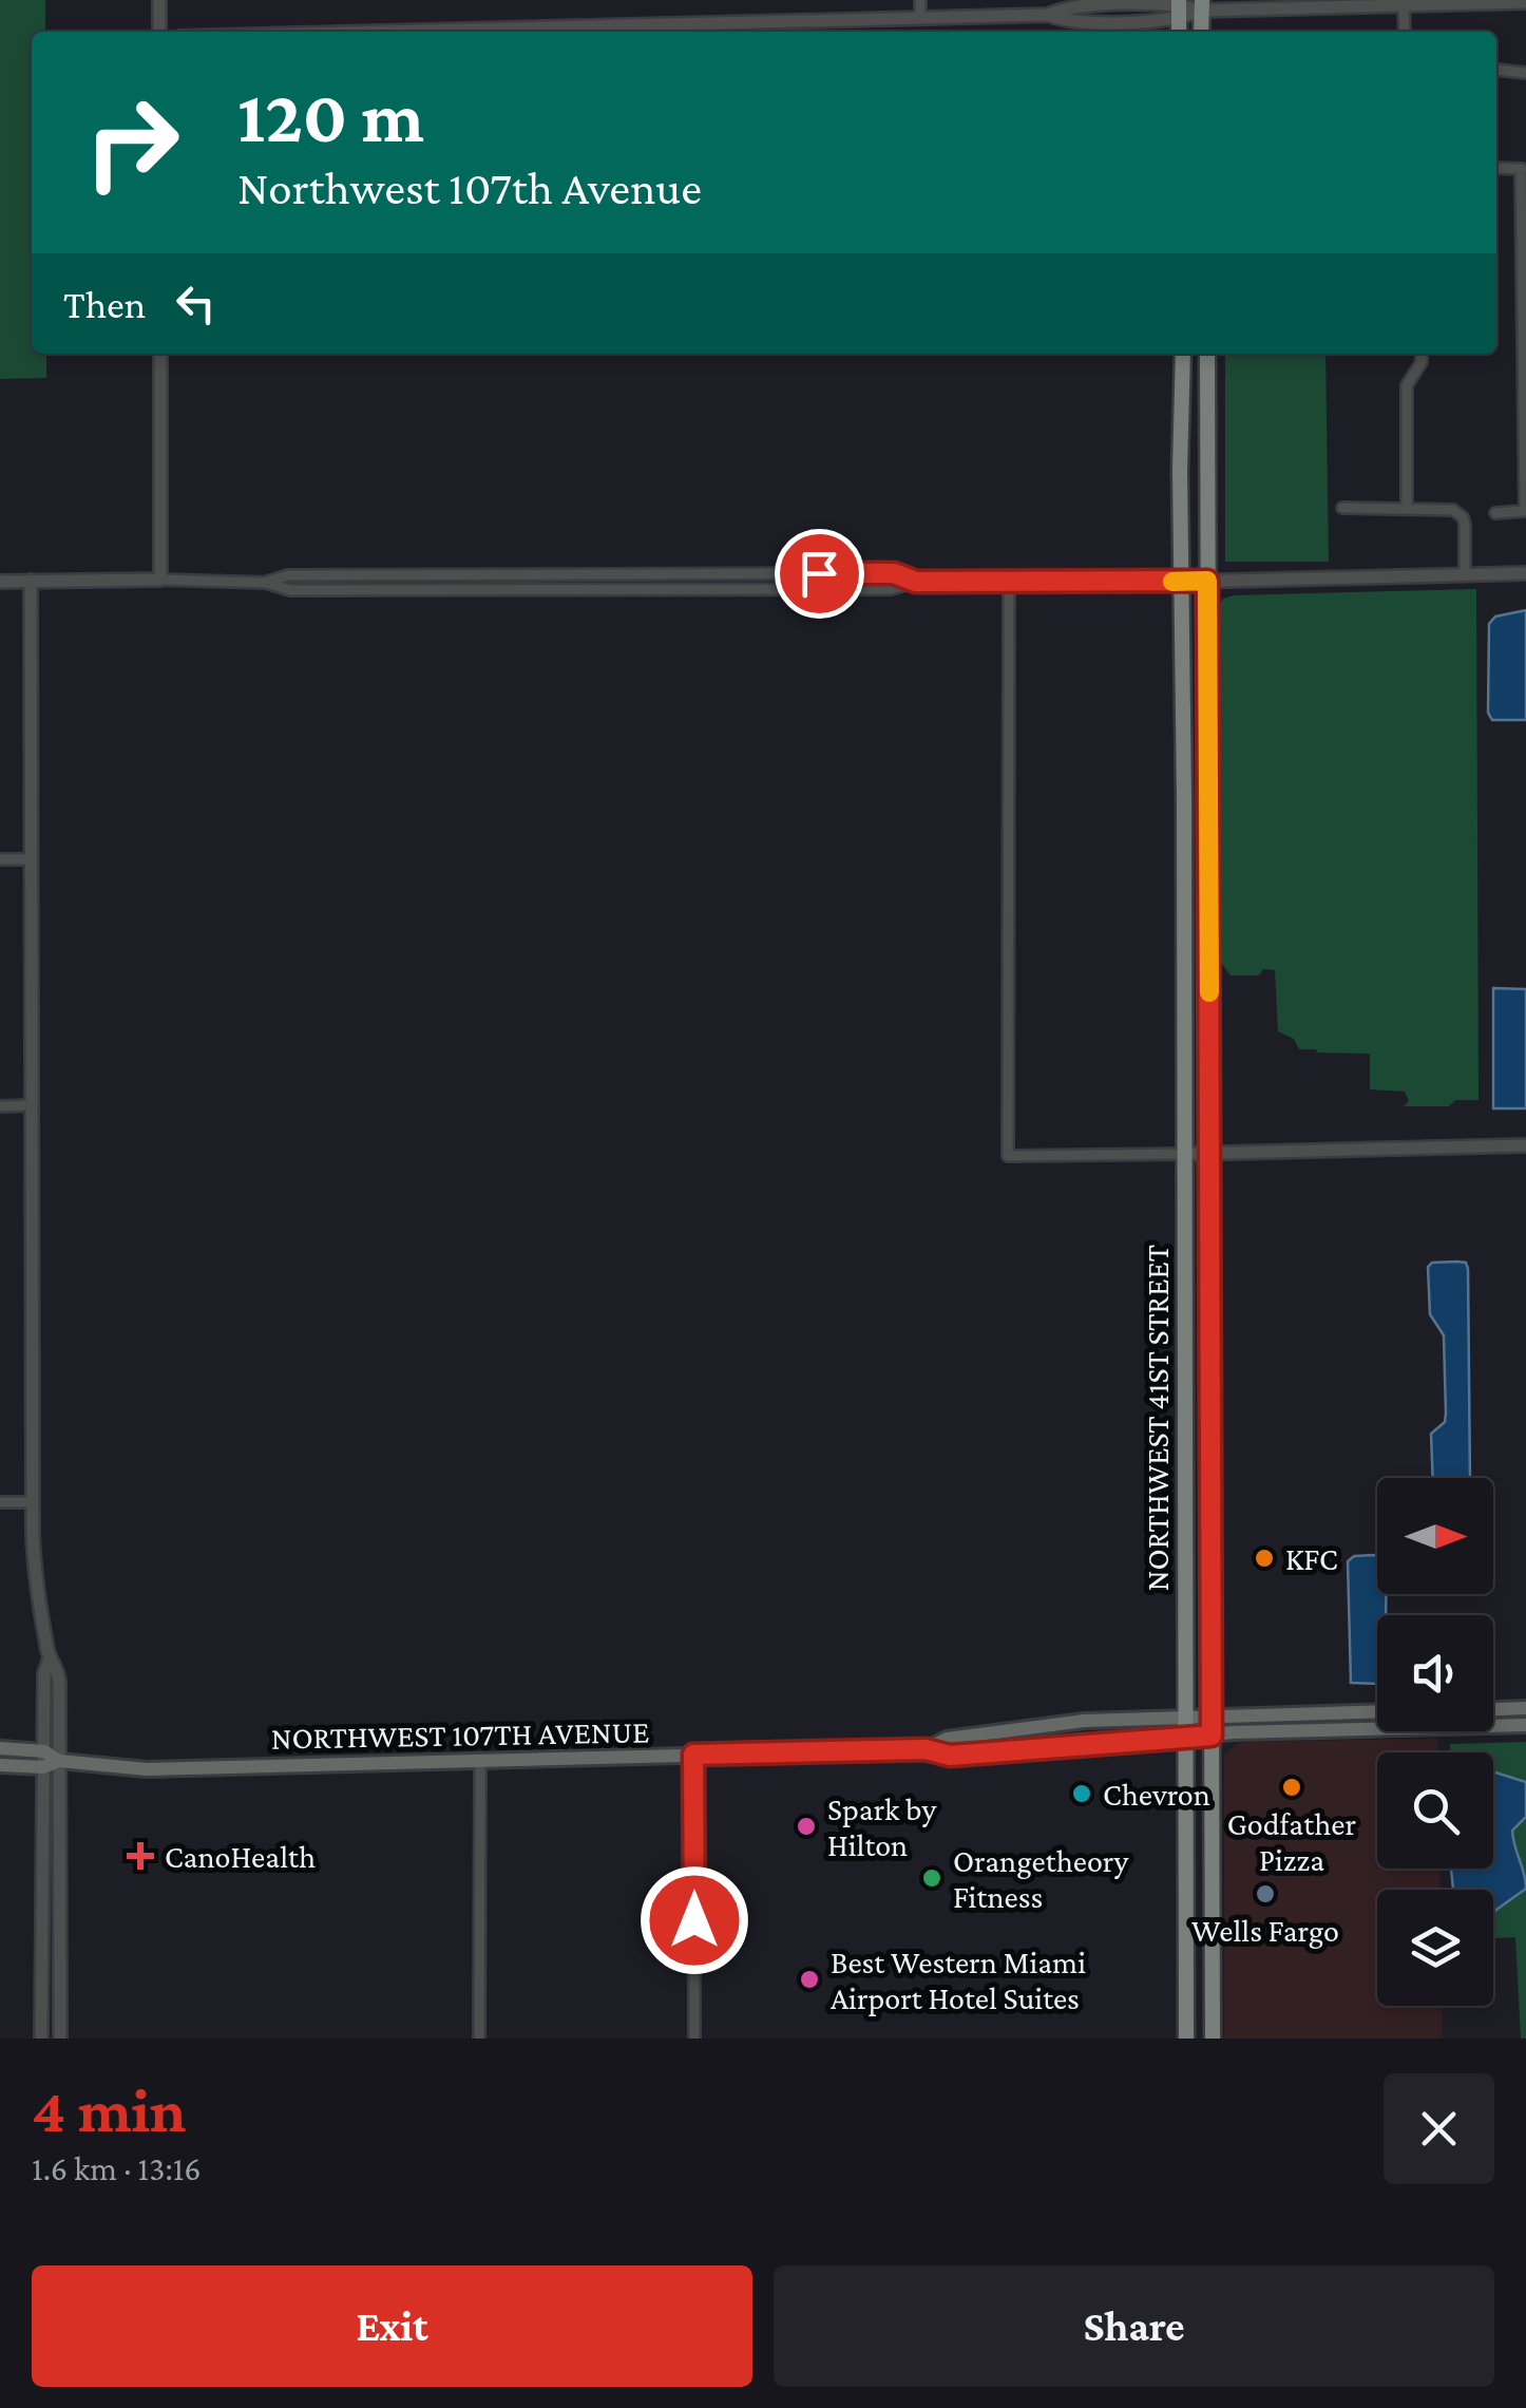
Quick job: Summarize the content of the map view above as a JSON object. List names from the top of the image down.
{
  "streets": {
    "main road": ["NORTHWEST 41ST STREET", "NORTHWEST 107TH AVENUE"]
  },
  "crossings": [
    ["NORTHWEST 41ST STREET", "NORTHWEST 107TH AVENUE"]
  ],
  "places": {
    "other": [
      "KFC",
      "Godfather Pizza",
      "Chevron",
      "Spark by Hilton",
      "Orangetheory Fitness",
      "Wells Fargo",
      "Best Western Miami Airport Hotel Suites"
    ],
    "health": ["CanoHealth"]
  },
  "north": "right",
  "page": {
    "turn": ["120 m", "Northwest 107th Avenue"],
    "then": "Then",
    "heading": ["4 min", "1.6 km · 13:16"],
    "buttons": ["Exit", "Share"]
  }
}
